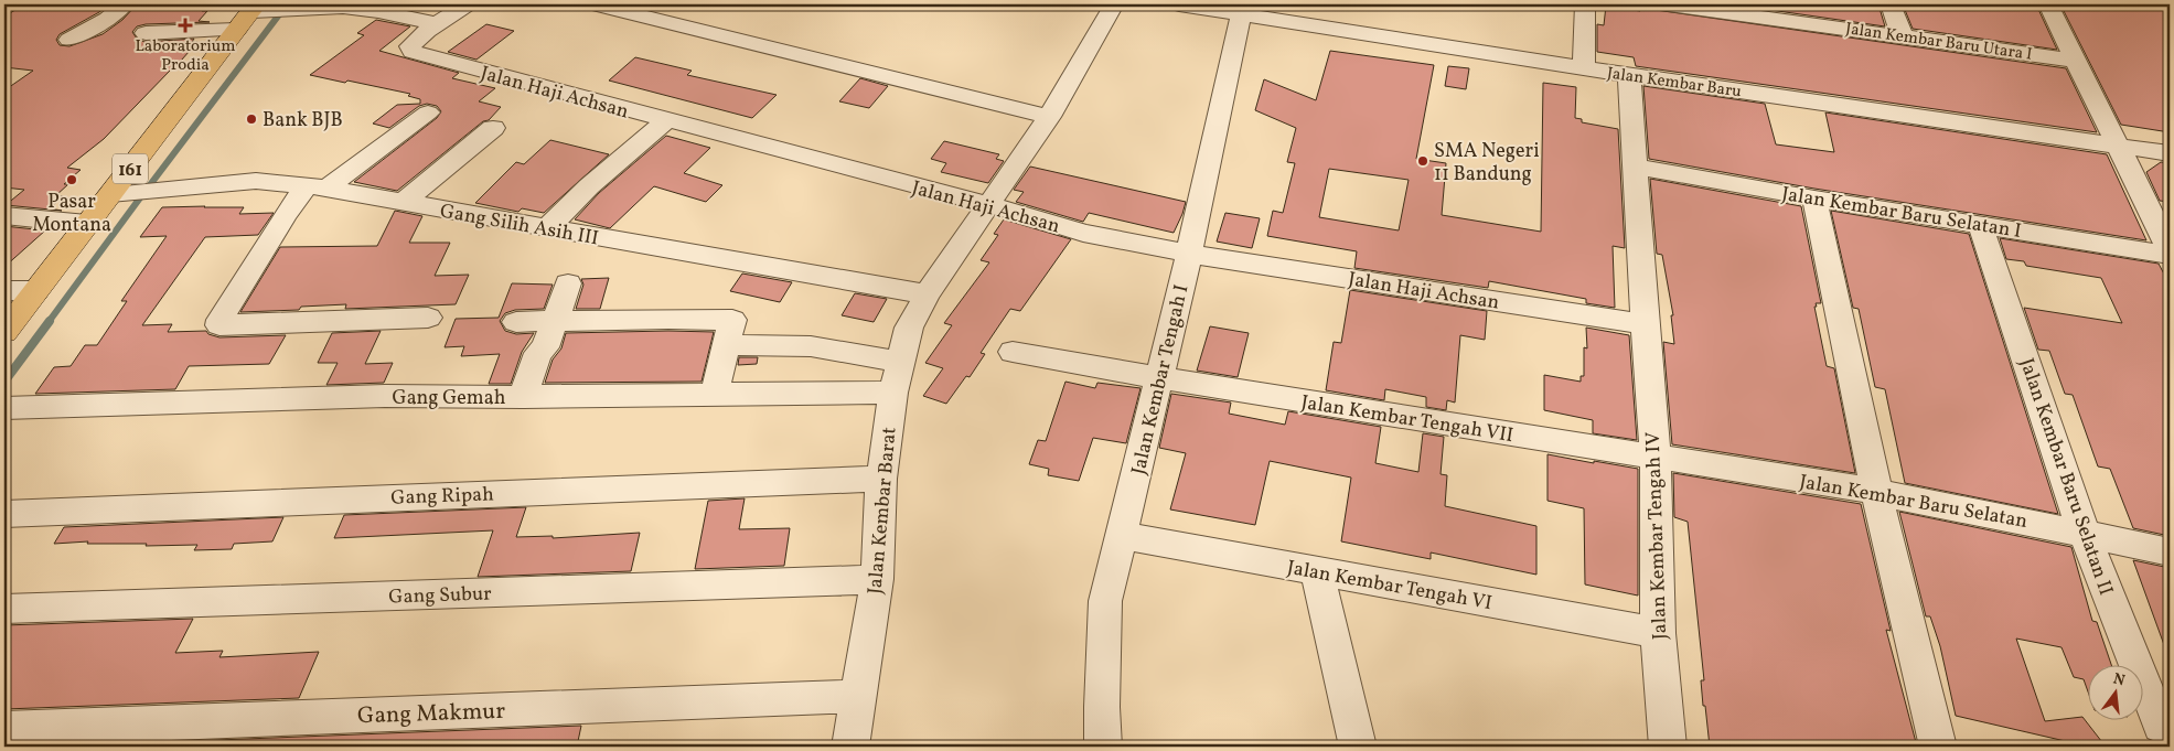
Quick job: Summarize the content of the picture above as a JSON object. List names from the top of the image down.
{
  "streets": {
    "main road": ["161"],
    "street": [
      "Jalan Kembar Baru Utara I",
      "Jalan Kembar Baru",
      "Jalan Haji Achsan",
      "Jalan Kembar Baru Selatan I",
      "Gang Silih Asih III",
      "Jalan Kembar Tengah I",
      "Gang Gemah",
      "Jalan Kembar Tengah VII",
      "Jalan Kembar Baru Selatan II",
      "Gang Ripah",
      "Jalan Kembar Baru Selatan",
      "Jalan Kembar Barat",
      "Jalan Kembar Tengah IV",
      "Jalan Kembar Tengah VI",
      "Gang Subur",
      "Gang Makmur"
    ]
  },
  "crossings": [
    ["Jalan Kembar Baru", "Jalan Kembar Tengah I"],
    ["Jalan Kembar Baru", "Jalan Kembar Tengah IV"],
    ["Jalan Haji Achsan", "Jalan Kembar Tengah I"],
    ["Jalan Haji Achsan", "Jalan Kembar Barat"],
    ["Jalan Haji Achsan", "Jalan Kembar Tengah IV"],
    ["161", "Gang Silih Asih III"],
    ["Jalan Kembar Baru Selatan I", "Jalan Kembar Baru Selatan II"],
    ["Jalan Kembar Baru Selatan I", "Jalan Kembar Tengah IV"],
    ["Gang Silih Asih III", "Jalan Kembar Barat"],
    ["Jalan Kembar Tengah I", "Jalan Kembar Tengah VII"],
    ["Jalan Kembar Tengah I", "Jalan Kembar Tengah VI"],
    ["Gang Gemah", "Jalan Kembar Barat"],
    ["Jalan Kembar Tengah VII", "Jalan Kembar Baru Selatan"],
    ["Jalan Kembar Tengah VII", "Jalan Kembar Tengah IV"],
    ["Jalan Kembar Baru Selatan II", "Jalan Kembar Baru Selatan"],
    ["Gang Ripah", "Jalan Kembar Barat"],
    ["Jalan Kembar Baru Selatan", "Jalan Kembar Tengah IV"],
    ["Jalan Kembar Barat", "Gang Subur"],
    ["Jalan Kembar Barat", "Gang Makmur"],
    ["Jalan Kembar Tengah IV", "Jalan Kembar Tengah VI"]
  ],
  "places": {
    "health": ["Laboratorium Prodia"],
    "other": ["Bank BJB", "SMA Negeri 11 Bandung", "Pasar Montana"]
  },
  "north": "top"
}
